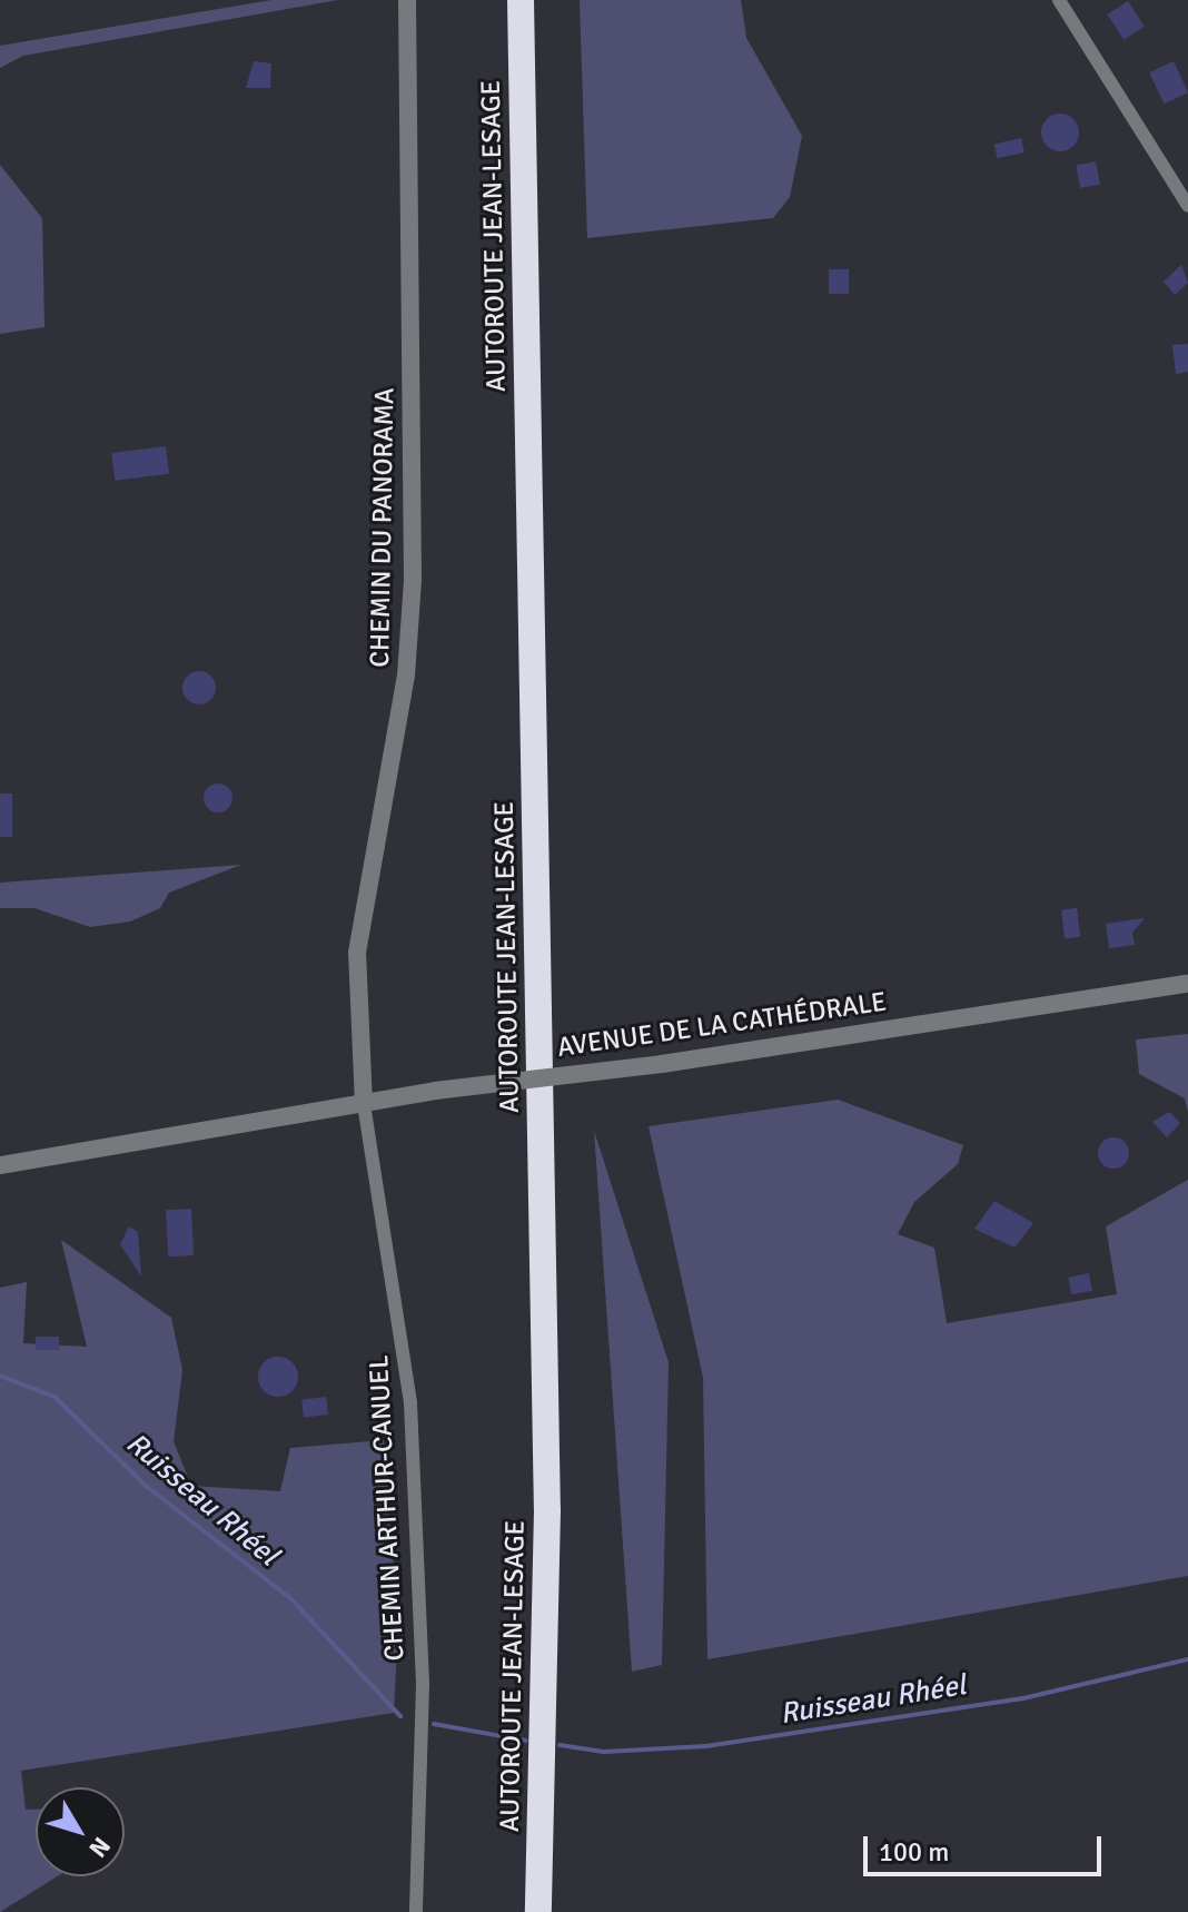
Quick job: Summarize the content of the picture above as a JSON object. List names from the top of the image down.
{
  "streets": {
    "highway": ["AUTOROUTE JEAN-LESAGE"],
    "street": ["CHEMIN DU PANORAMA", "AVENUE DE LA CATHÉDRALE", "CHEMIN ARTHUR-CANUEL"]
  },
  "crossings": [
    ["CHEMIN DU PANORAMA", "AVENUE DE LA CATHÉDRALE"],
    ["CHEMIN DU PANORAMA", "CHEMIN ARTHUR-CANUEL"],
    ["AVENUE DE LA CATHÉDRALE", "CHEMIN ARTHUR-CANUEL"]
  ],
  "water": ["Ruisseau Rhéel"],
  "scale_bar": "100 m",
  "north": "bottom right"
}
